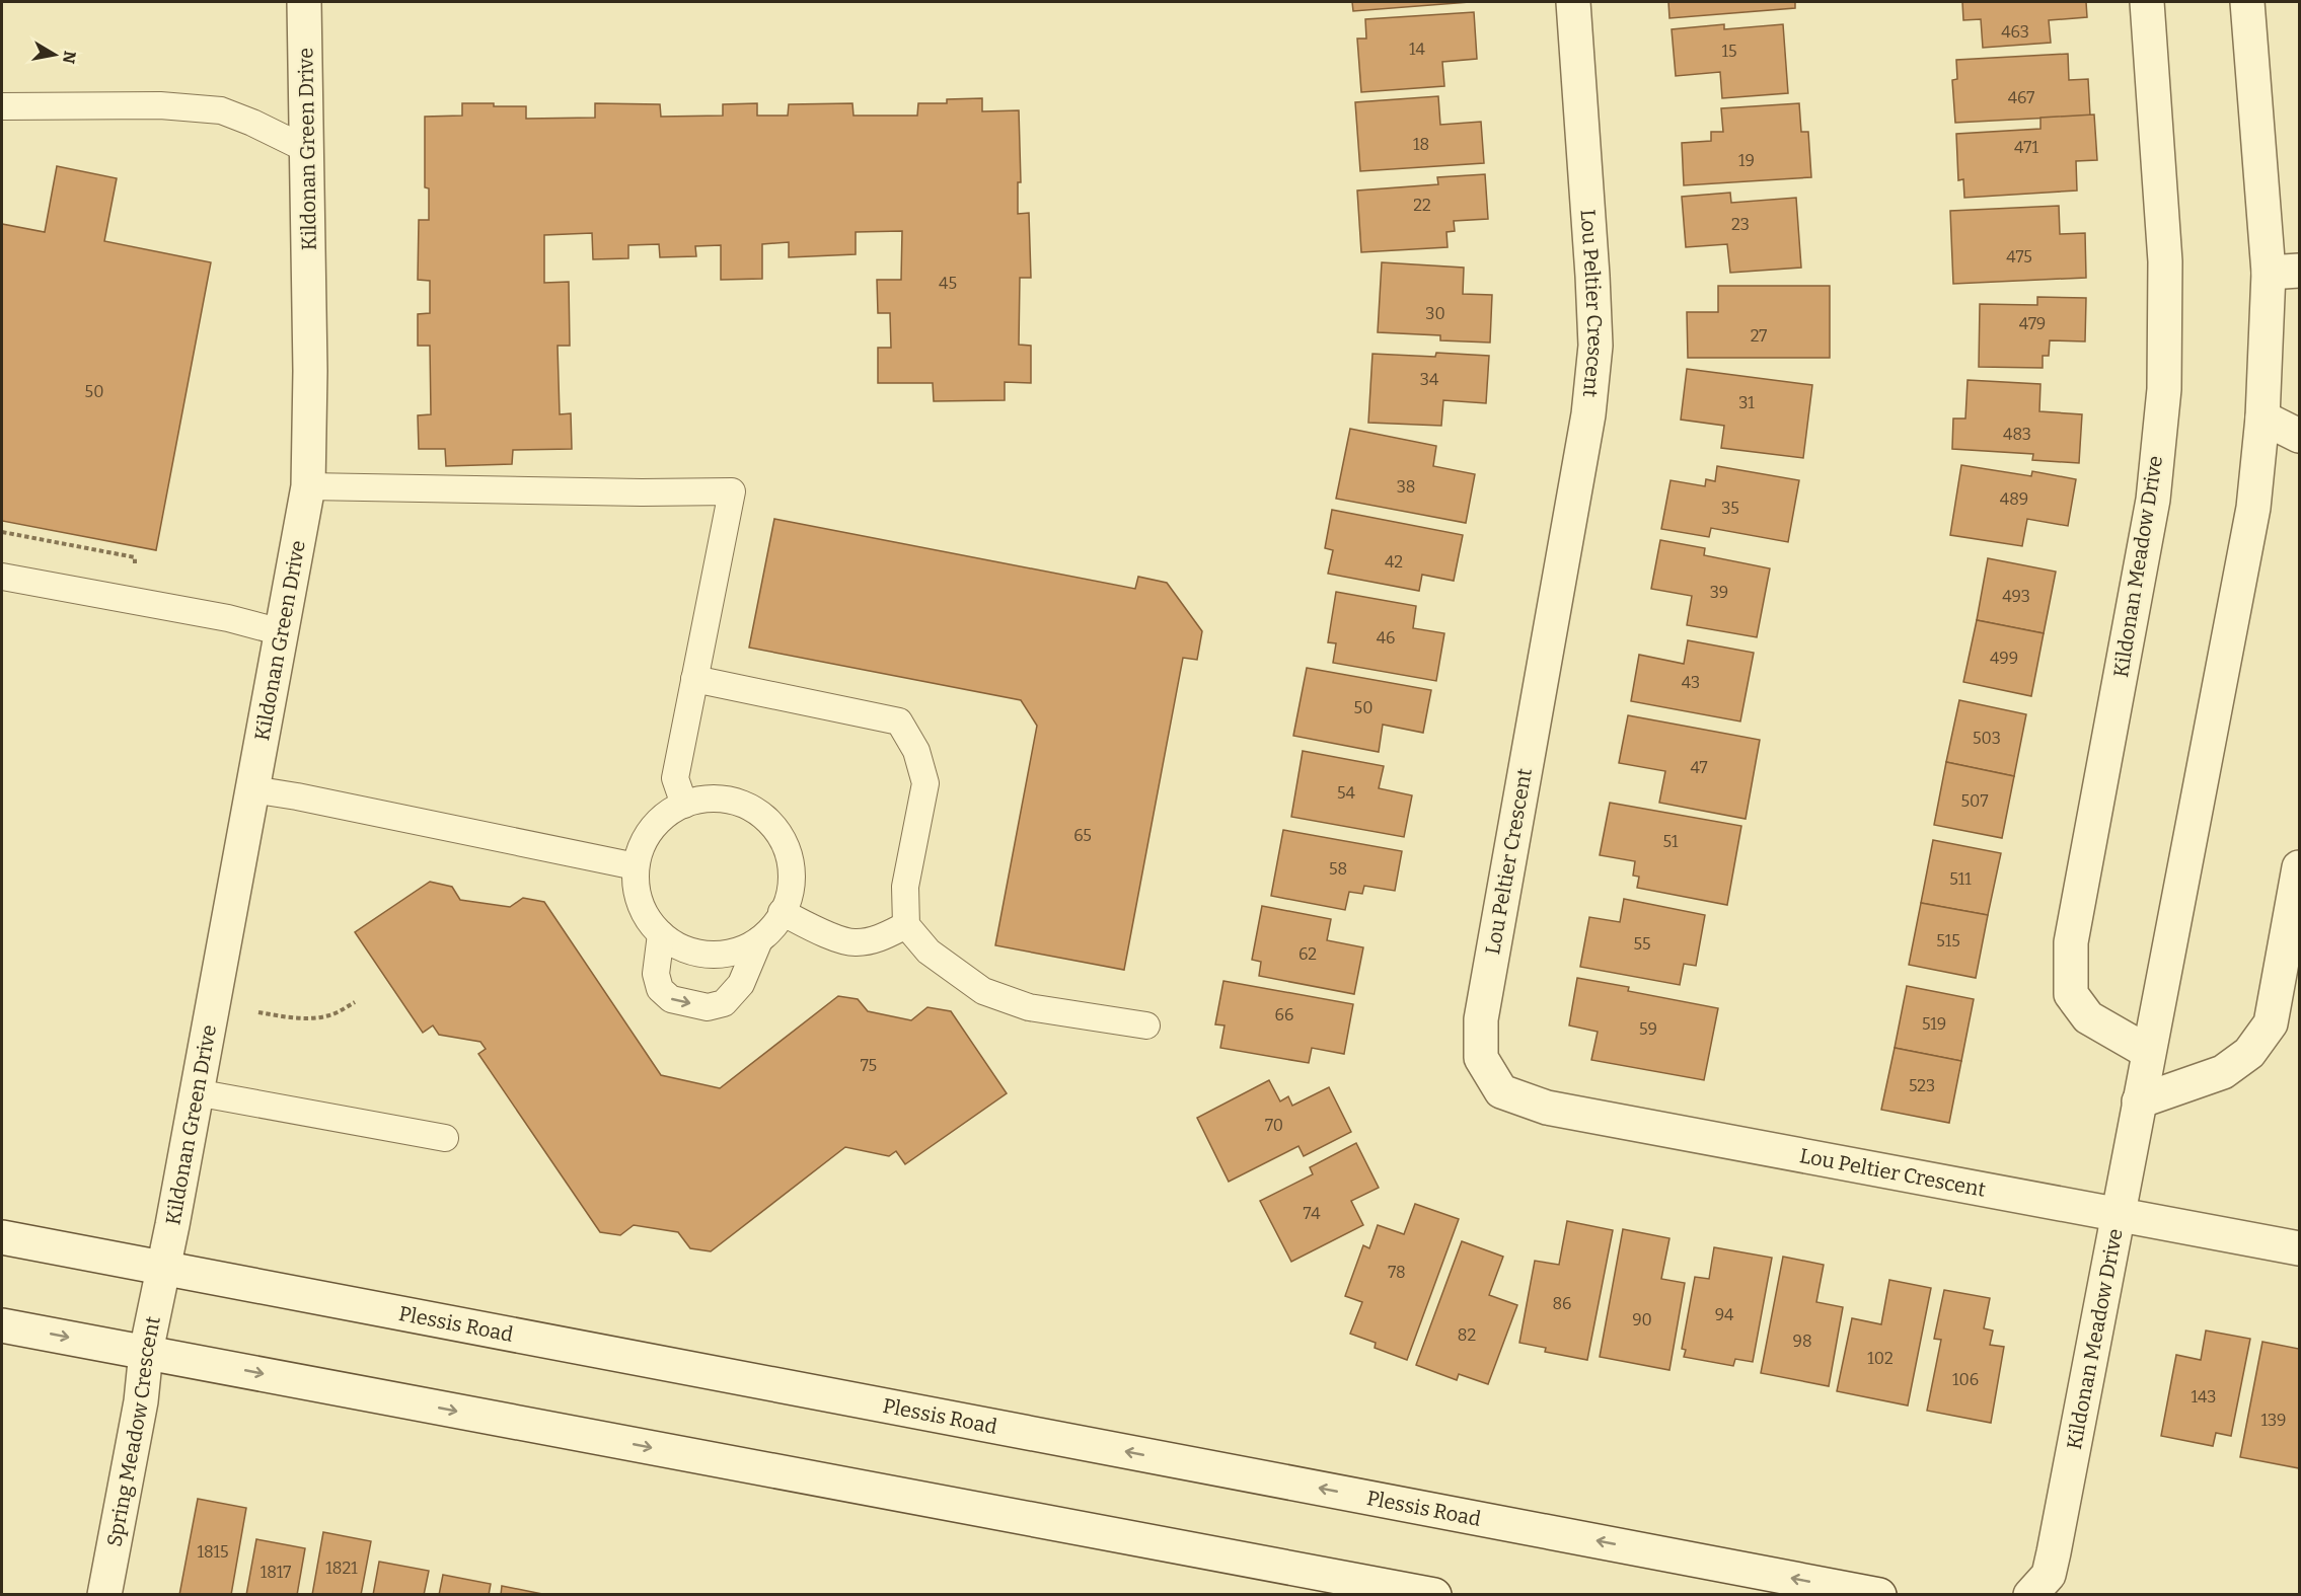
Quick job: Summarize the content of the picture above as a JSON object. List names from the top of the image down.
{
  "streets": {
    "street": [
      "Kildonan Green Drive",
      "Lou Peltier Crescent",
      "Kildonan Meadow Drive",
      "Plessis Road",
      "Spring Meadow Crescent"
    ]
  },
  "crossings": [
    ["Kildonan Green Drive", "Plessis Road"],
    ["Kildonan Green Drive", "Spring Meadow Crescent"],
    ["Lou Peltier Crescent", "Kildonan Meadow Drive"],
    ["Plessis Road", "Spring Meadow Crescent"]
  ],
  "house_numbers": [
    "463",
    "14",
    "15",
    "467",
    "18",
    "471",
    "19",
    "22",
    "23",
    "475",
    "45",
    "30",
    "479",
    "27",
    "34",
    "50",
    "31",
    "483",
    "38",
    "489",
    "35",
    "42",
    "39",
    "493",
    "46",
    "499",
    "43",
    "50",
    "503",
    "47",
    "54",
    "507",
    "65",
    "51",
    "58",
    "511",
    "515",
    "55",
    "62",
    "66",
    "519",
    "59",
    "75",
    "523",
    "70",
    "74",
    "78",
    "86",
    "94",
    "90",
    "82",
    "98",
    "102",
    "106",
    "143",
    "139",
    "1815",
    "1821",
    "1817"
  ],
  "north": "right"
}
